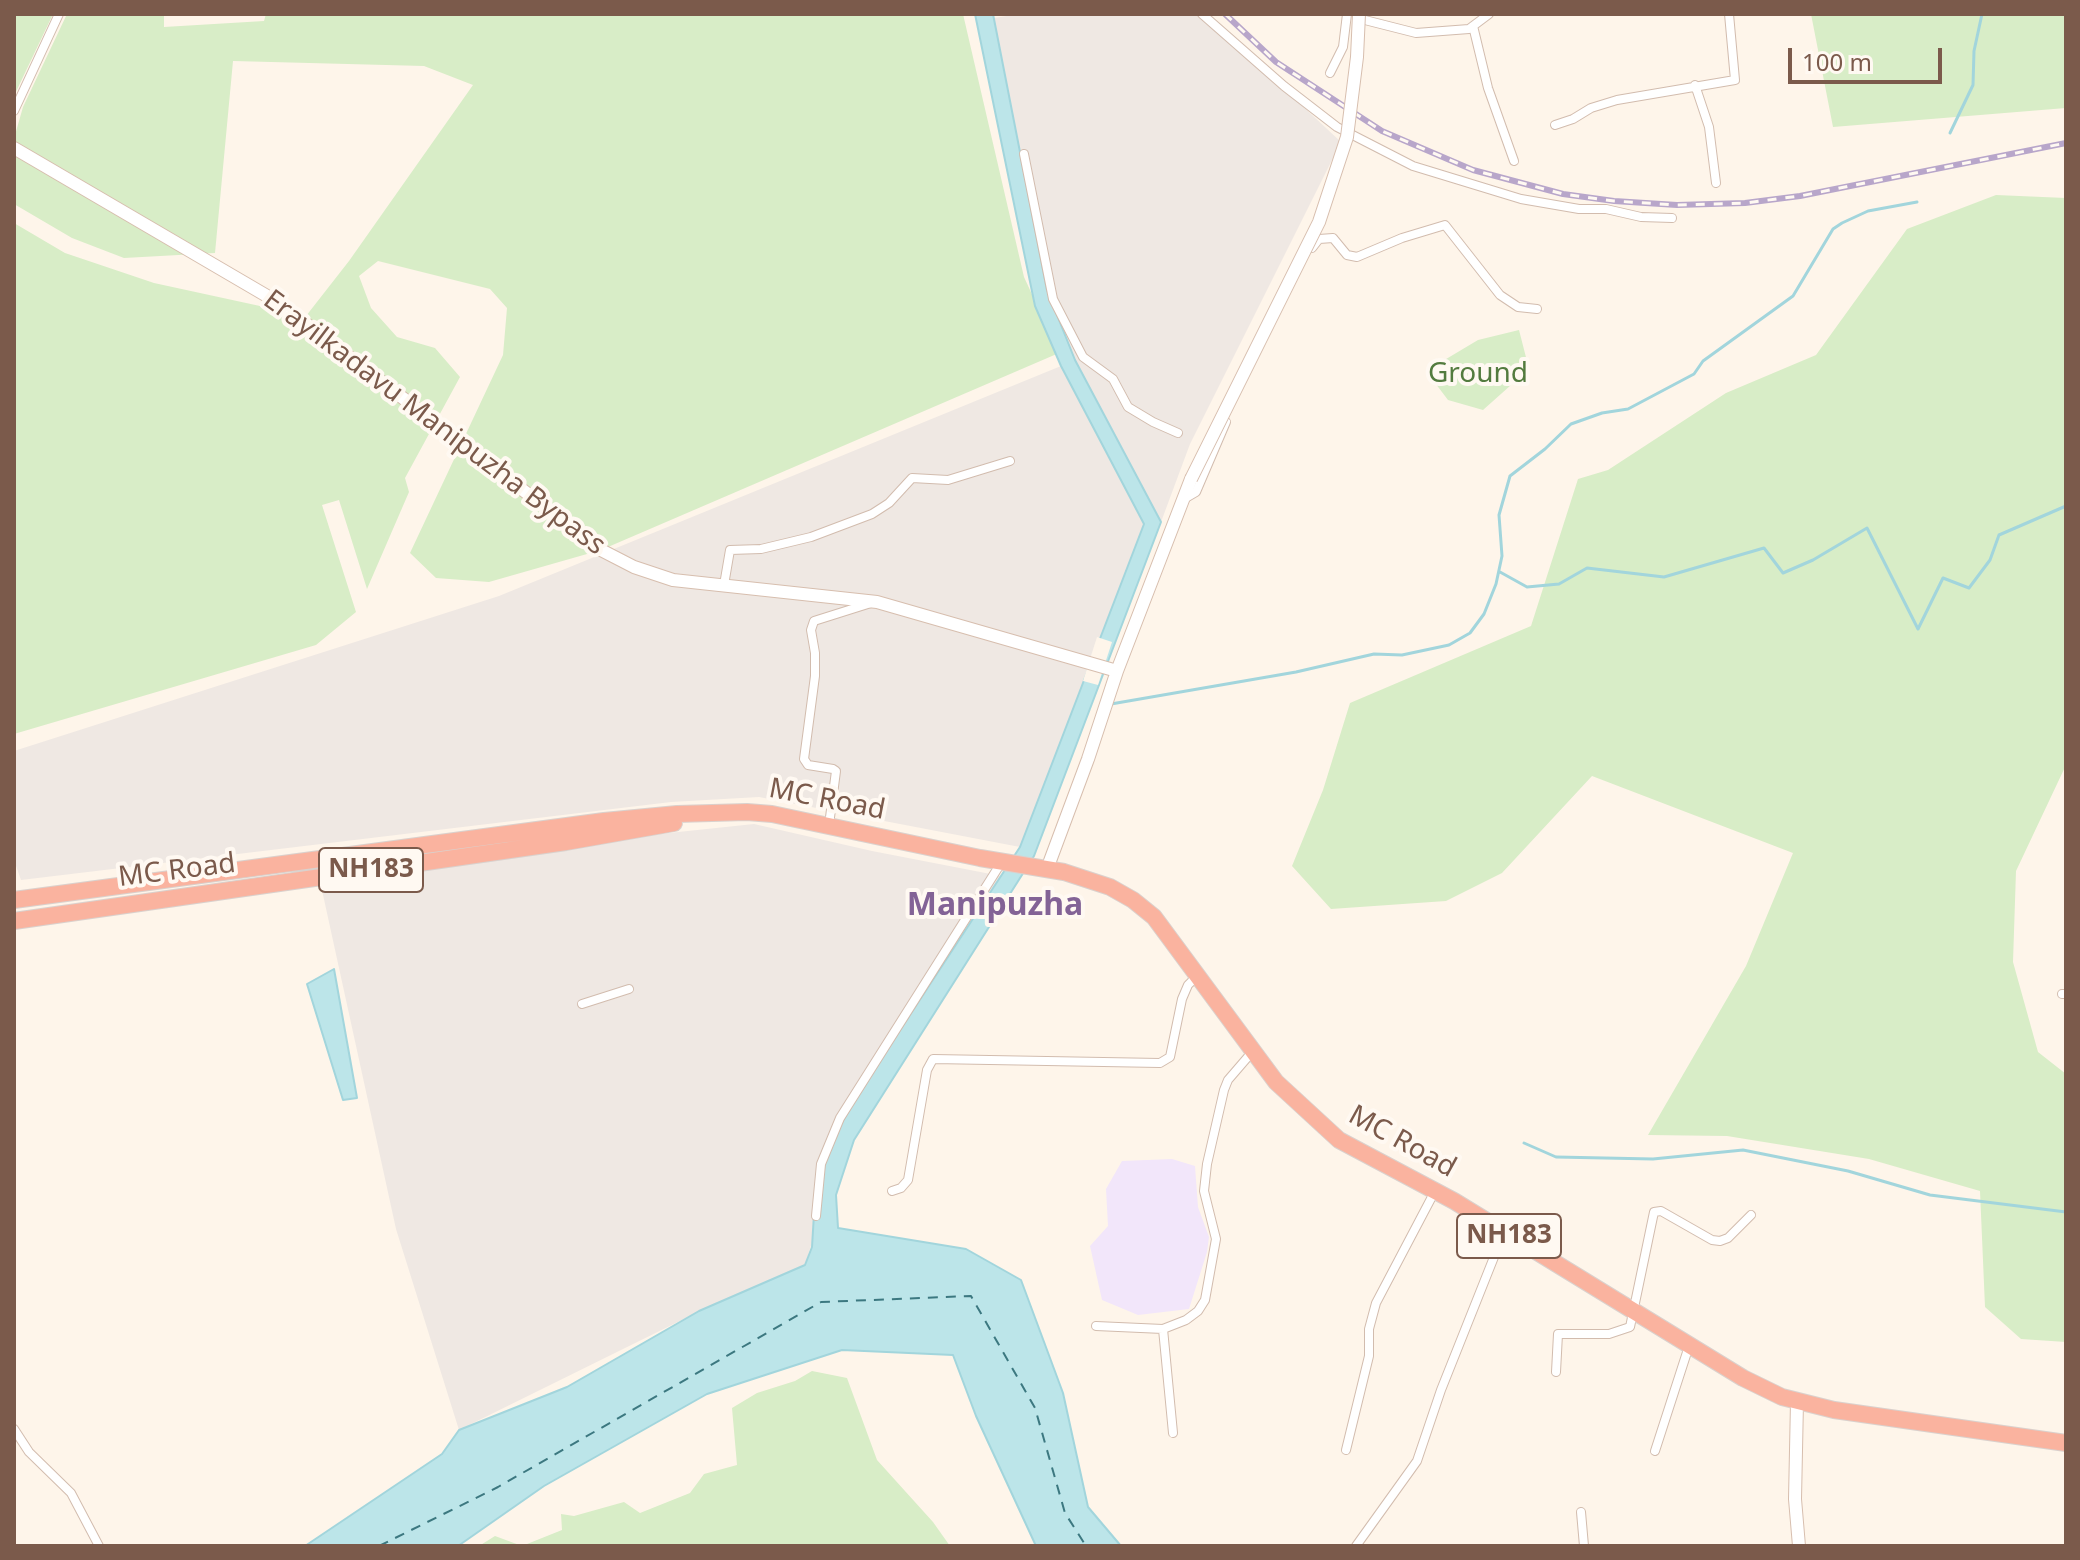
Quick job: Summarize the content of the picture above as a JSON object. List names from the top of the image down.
{
  "streets": {
    "highway": ["MC Road", "NH183"],
    "main road": ["Erayilkadavu Manipuzha Bypass"]
  },
  "districts": ["Manipuzha"],
  "parks": ["Ground"],
  "scale_bar": "100 m"
}
